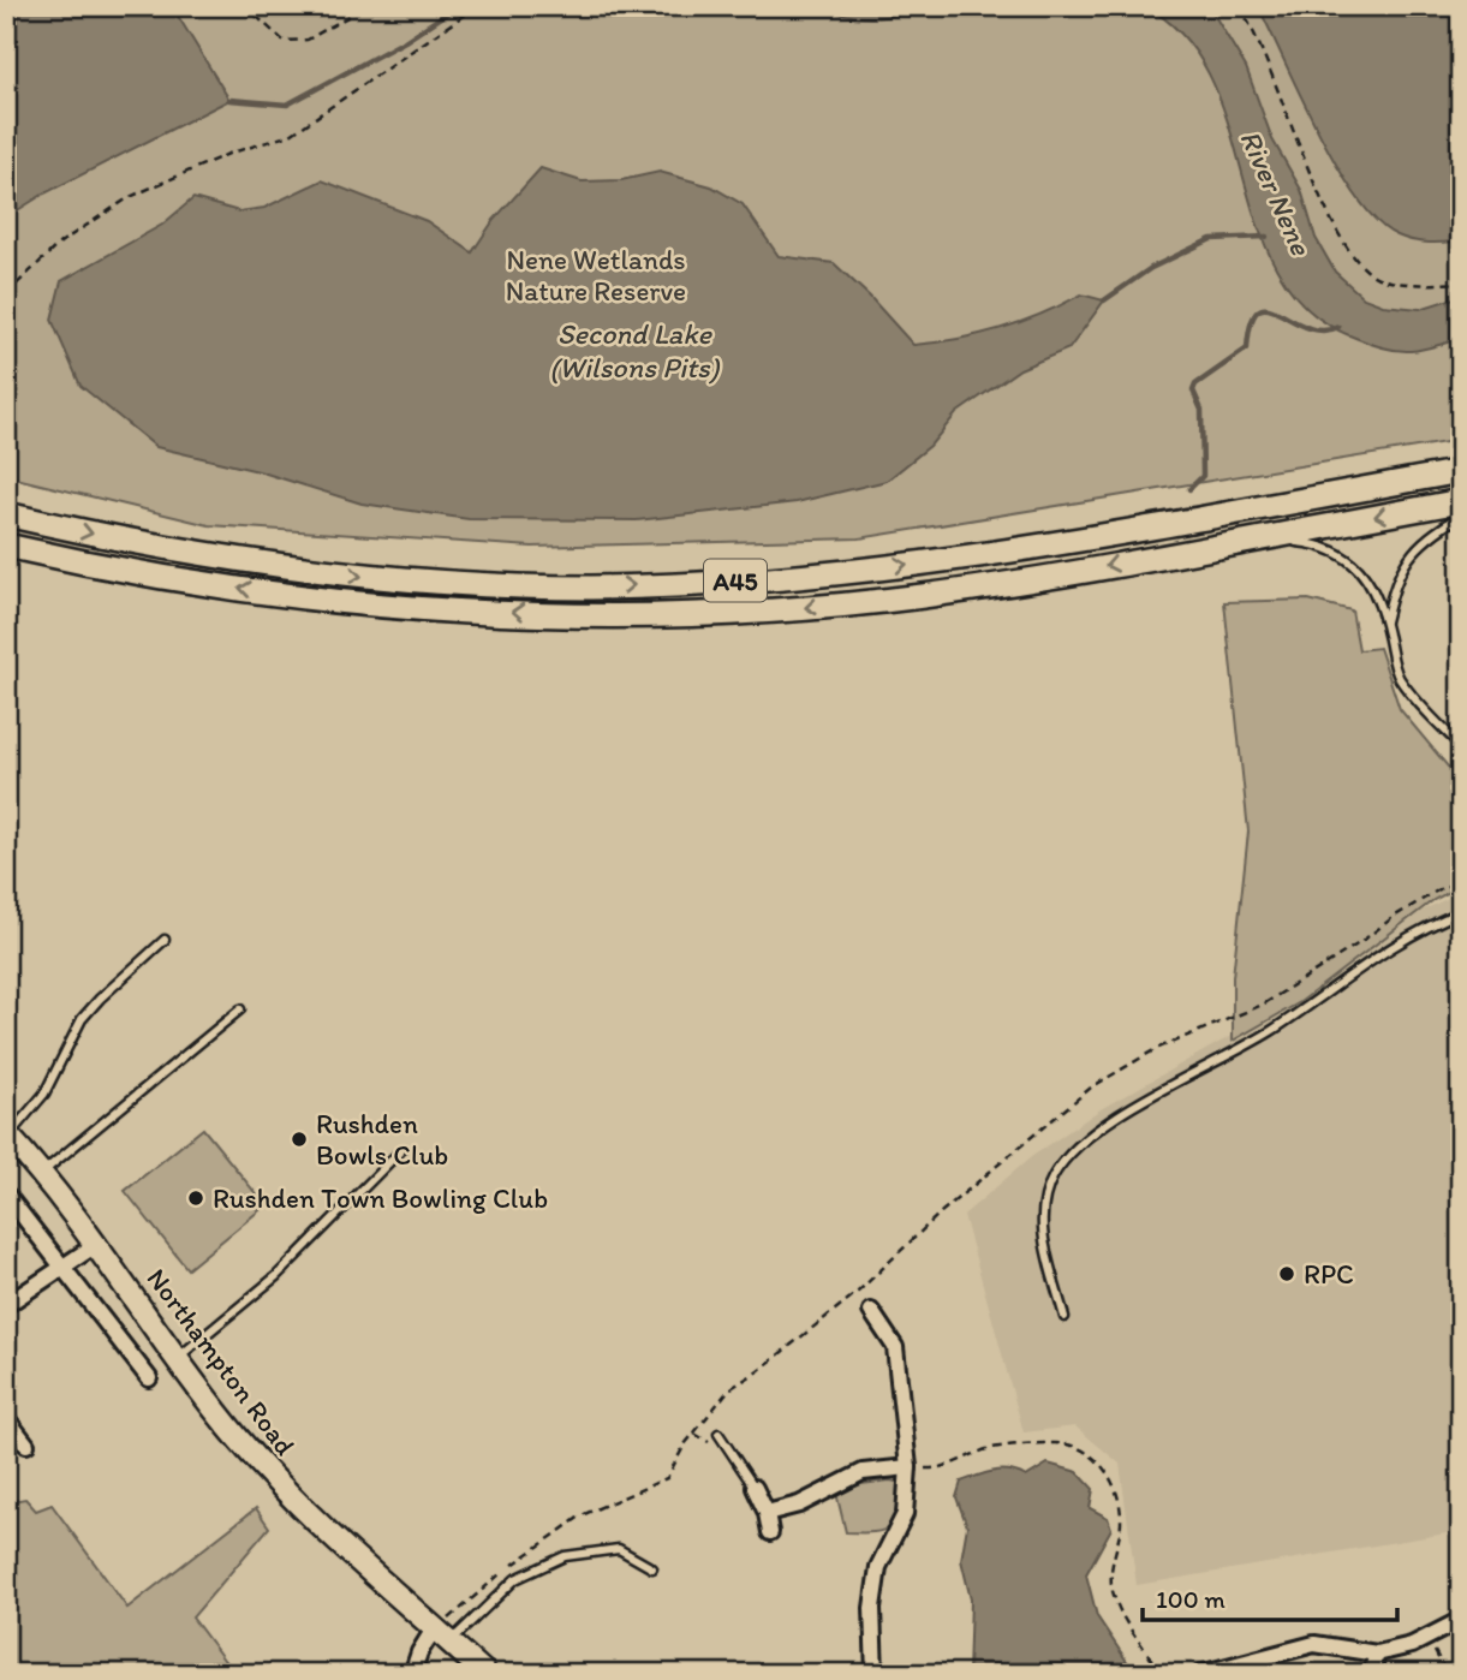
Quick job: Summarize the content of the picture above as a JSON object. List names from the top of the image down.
{
  "streets": {
    "highway": ["A45"],
    "main road": ["Northampton Road"]
  },
  "water": ["River Nene", "Second Lake (Wilsons Pits)"],
  "parks": ["Nene Wetlands Nature Reserve"],
  "places": ["Rushden Bowls Club", "Rushden Town Bowling Club", "RPC"],
  "scale_bar": "100 m"
}
